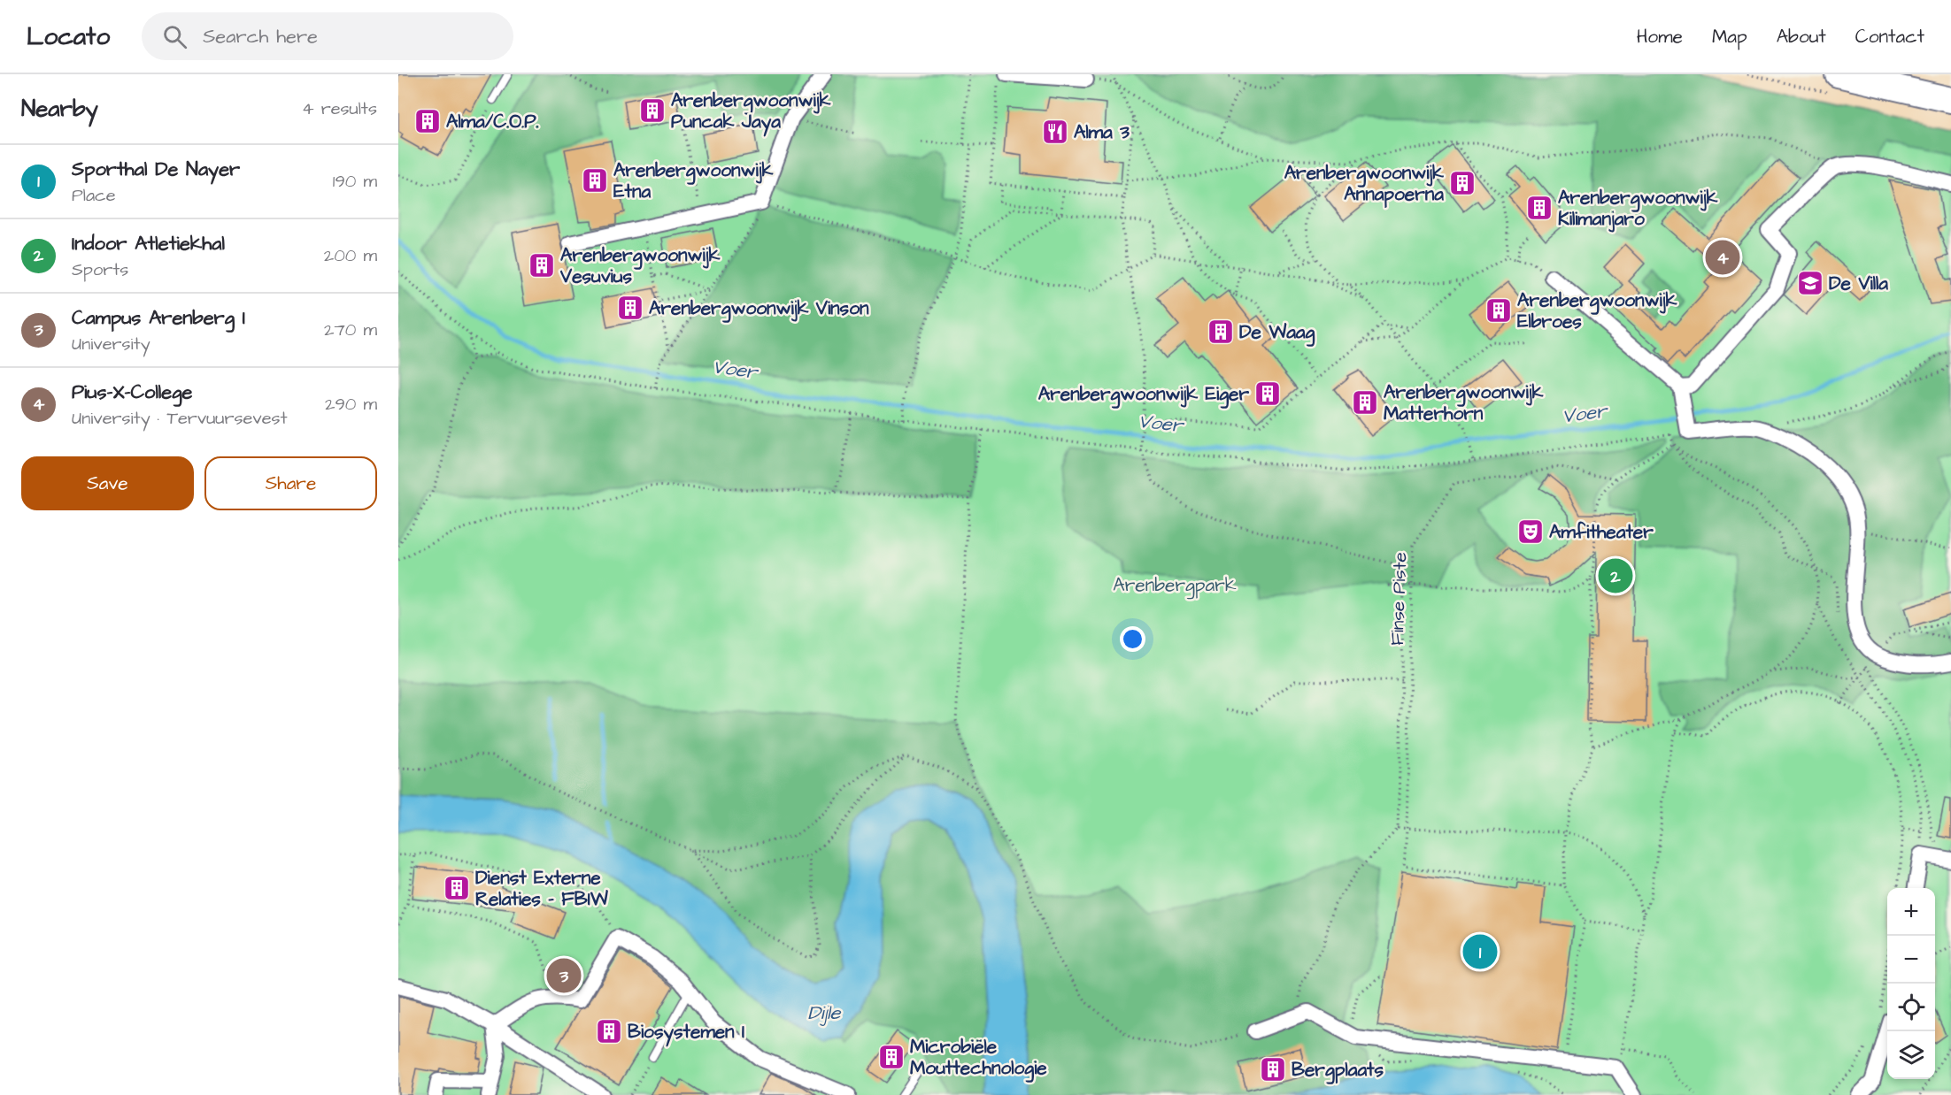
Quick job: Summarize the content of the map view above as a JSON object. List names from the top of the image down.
{
  "streets": {
    "path": ["Finse Piste"]
  },
  "water": ["Voer", "Dijle"],
  "parks": ["Arenbergpark"],
  "places": {
    "building": [
      "Arenbergwoonwijk Puncak Jaya",
      "Alma/C.O.P.",
      "Arenbergwoonwijk Etna",
      "Arenbergwoonwijk Annapoerna",
      "Arenbergwoonwijk Kilimanjaro",
      "Arenbergwoonwijk Vesuvius",
      "Arenbergwoonwijk Vinson",
      "Arenbergwoonwijk Elbroes",
      "De Waag",
      "Arenbergwoonwijk Eiger",
      "Arenbergwoonwijk Matterhorn",
      "Dienst Externe Relaties - FBIW",
      "Biosystemen I",
      "Microbiële Mouttechnologie",
      "Bergplaats"
    ],
    "restaurant": ["Alma 3"],
    "school or university": ["De Villa"],
    "theatre": ["Amfitheater"]
  },
  "page": {
    "header": "Locato",
    "search": "Search here",
    "nav": [
      "Home",
      "Map",
      "About",
      "Contact"
    ],
    "heading": ["Nearby", "4 results"],
    "list": [
      {
        "mark": "1",
        "name": "Sporthal De Nayer",
        "note": "Place",
        "value": "190 m"
      },
      {
        "mark": "2",
        "name": "Indoor Atletiekhal",
        "note": "Sports",
        "value": "200 m"
      },
      {
        "mark": "3",
        "name": "Campus Arenberg I",
        "note": "University",
        "value": "270 m"
      },
      {
        "mark": "4",
        "name": "Pius-X-College",
        "note": "University · Tervuursevest",
        "value": "290 m"
      }
    ],
    "pins": [
      "4",
      "2",
      "1",
      "3"
    ],
    "buttons": ["Save", "Share"],
    "map_buttons": ["+", "−"]
  }
}
